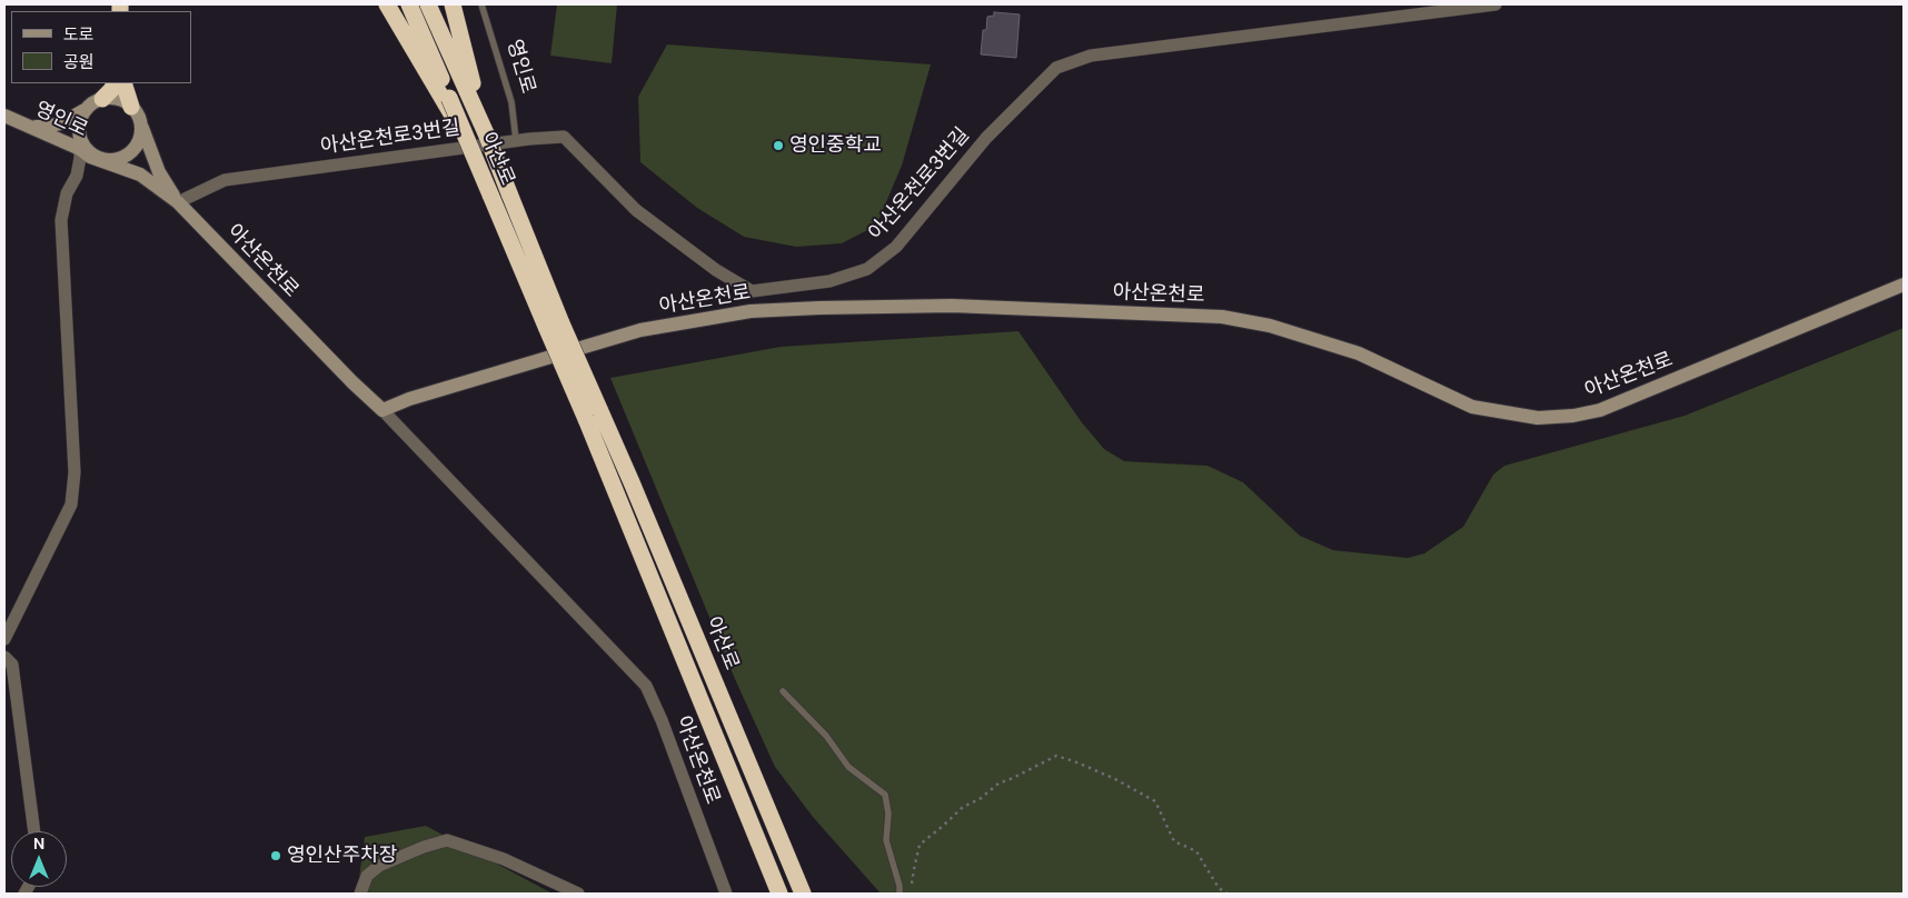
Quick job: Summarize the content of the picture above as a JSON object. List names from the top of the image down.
{
  "streets": {
    "highway": ["아산로"],
    "main road": ["영인로", "아산온천로"],
    "street": ["아산온천로3번길"]
  },
  "crossings": [
    ["영인로", "아산온천로3번길"],
    ["영인로", "아산온천로"],
    ["아산온천로3번길", "아산온천로"]
  ],
  "places": ["영인중학교", "영인산주차장"],
  "legend": ["도로", "공원"],
  "north": "top"
}
